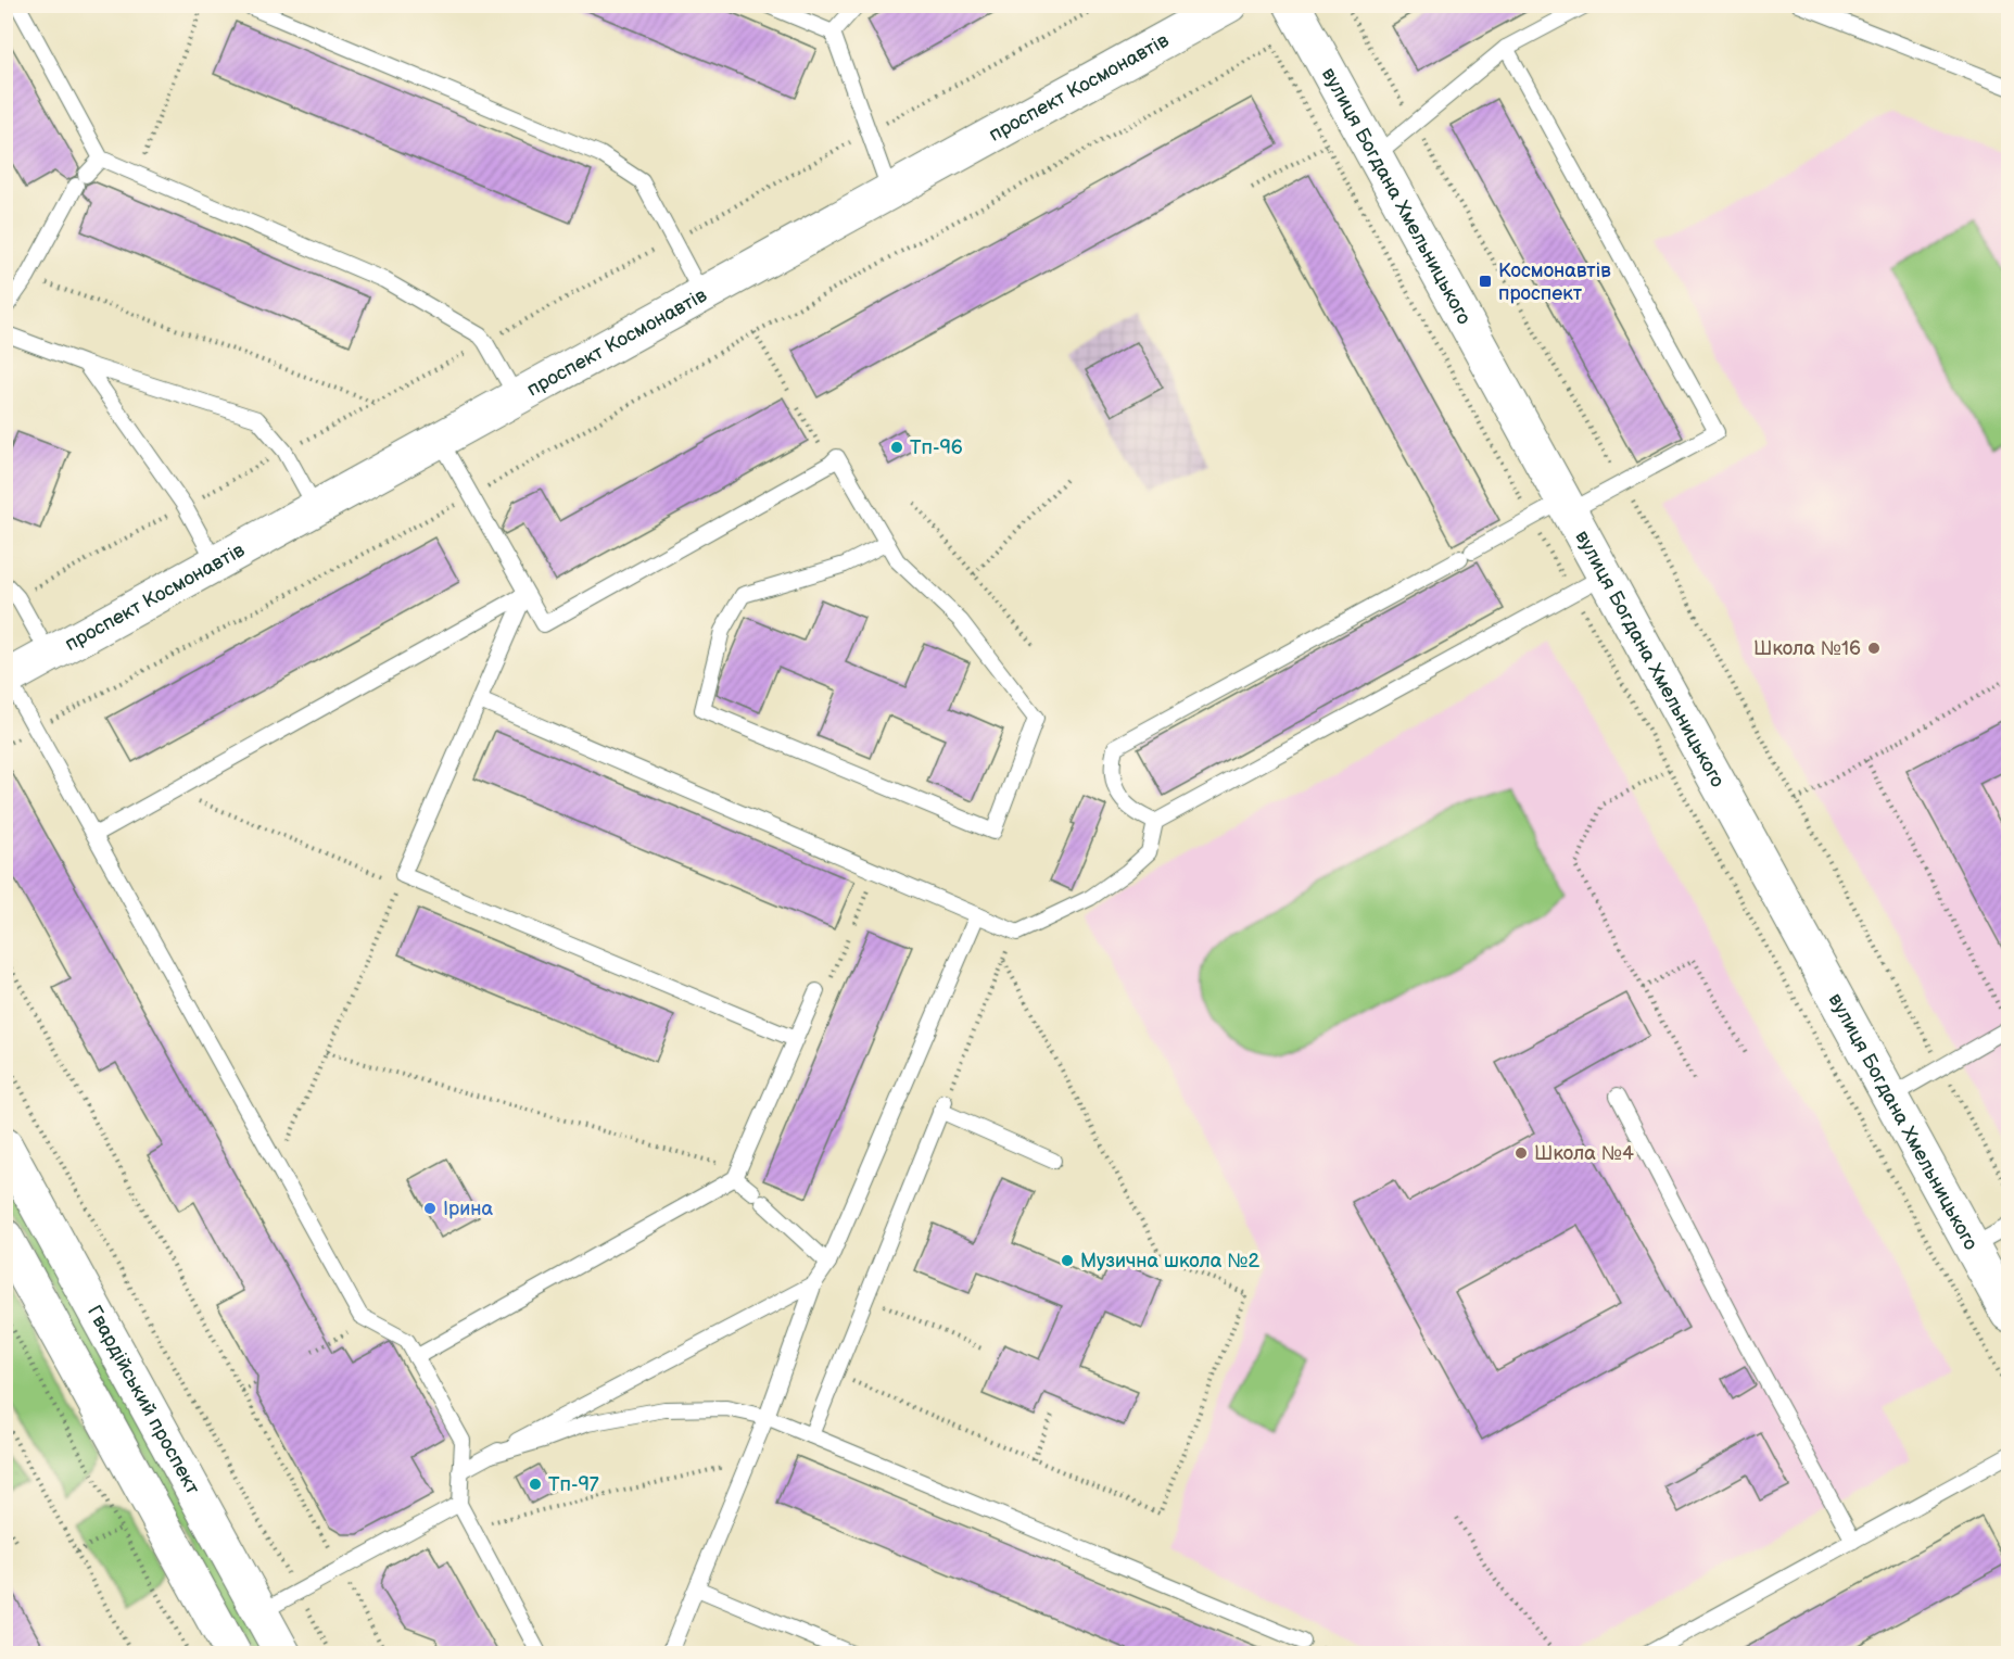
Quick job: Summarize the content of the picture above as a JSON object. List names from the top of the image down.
{
  "streets": {
    "main road": ["проспект Космонавтів", "вулиця Богдана Хмельницького", "Гвардійський проспект"]
  },
  "places": {
    "transit": ["Космонавтів проспект"],
    "other": [
      "Тп-96",
      "Школа №16",
      "Школа №4",
      "Ірина",
      "Музична школа №2",
      "Тп-97"
    ]
  }
}
